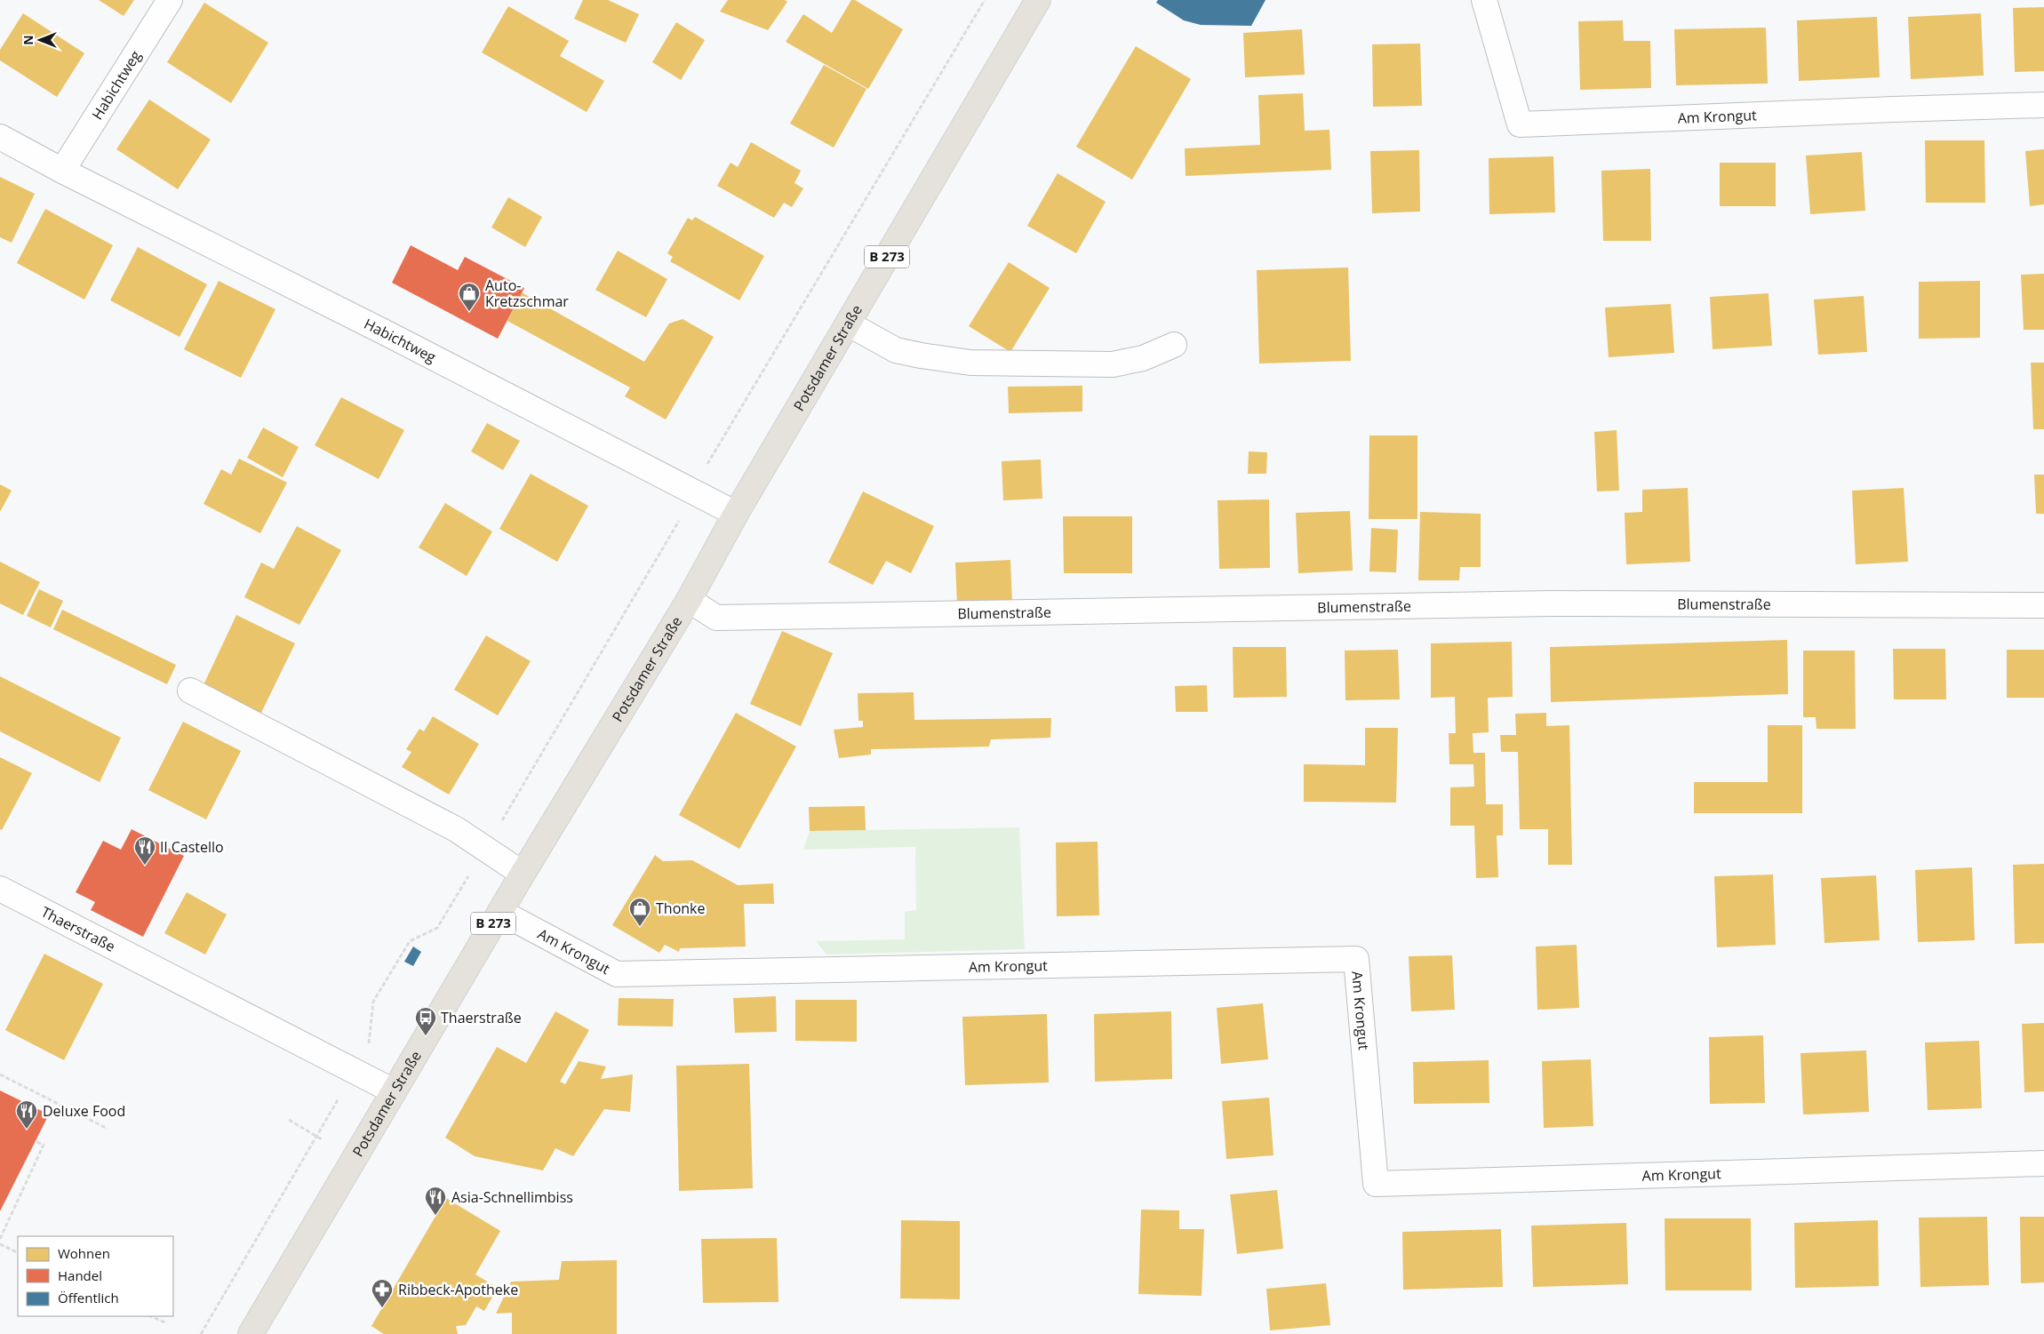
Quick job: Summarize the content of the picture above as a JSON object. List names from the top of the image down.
{
  "streets": {
    "main road": ["B 273", "Potsdamer Straße"],
    "street": [
      "Habichtweg",
      "Am Krongut",
      "Blumenstraße",
      "Thaerstraße"
    ]
  },
  "crossings": [
    ["Habichtweg", "Potsdamer Straße"],
    ["Am Krongut", "Potsdamer Straße"],
    ["Potsdamer Straße", "Blumenstraße"],
    ["Potsdamer Straße", "Thaerstraße"]
  ],
  "places": {
    "shop": ["Auto- Kretzschmar", "Thonke"],
    "restaurant": ["Il Castello", "Deluxe Food", "Asia-Schnellimbiss"],
    "bus stop": ["Thaerstraße"],
    "pharmacy": ["Ribbeck-Apotheke"]
  },
  "legend": ["Wohnen", "Handel", "Öffentlich"],
  "north": "left"
}
